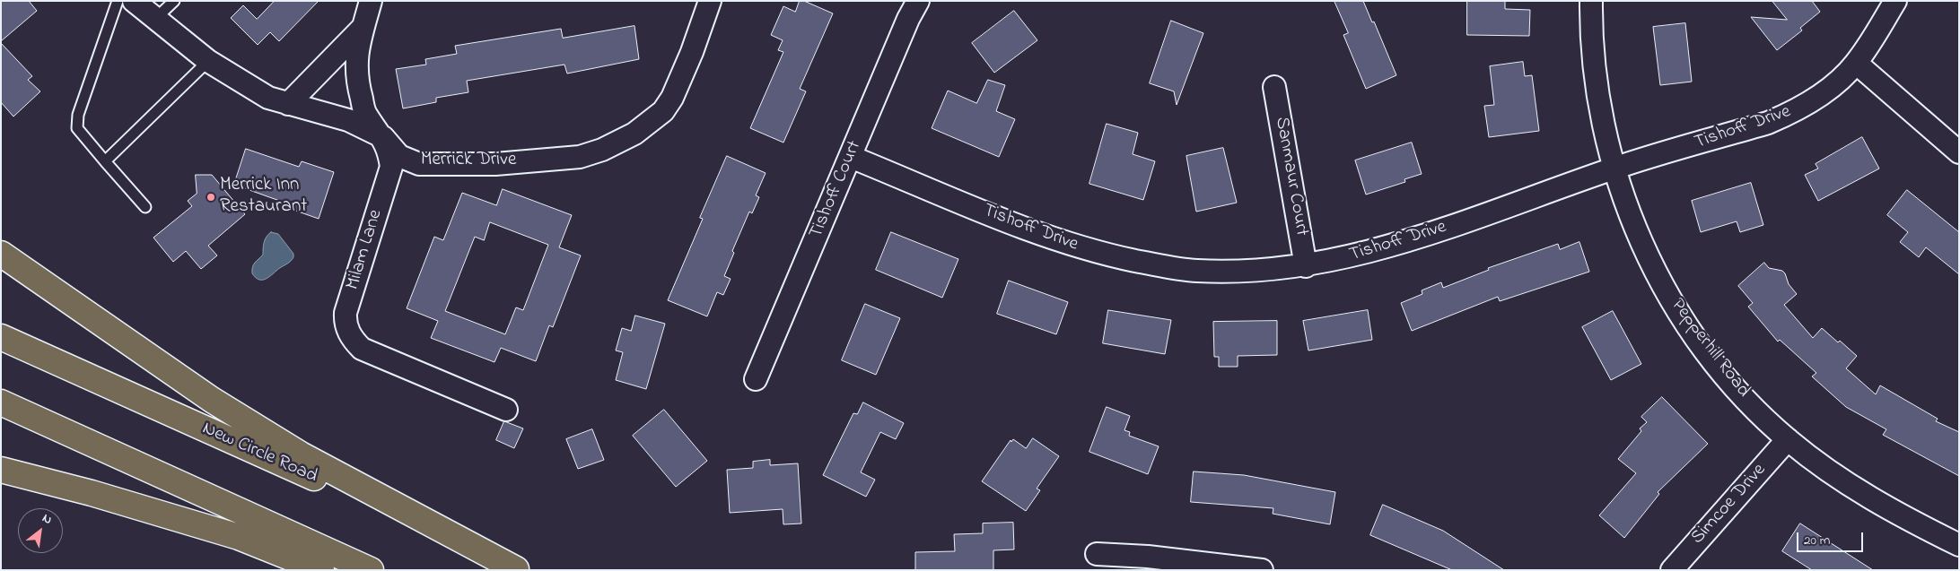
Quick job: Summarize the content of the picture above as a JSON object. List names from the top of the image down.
{
  "streets": {
    "highway": ["New Circle Road"],
    "street": [
      "Tishoff Drive",
      "Merrick Drive",
      "Sanmaur Court",
      "Tishoff Court",
      "Milam Lane",
      "Pepperhill Road",
      "Simcoe Drive"
    ]
  },
  "crossings": [
    ["Tishoff Drive", "Sanmaur Court"],
    ["Tishoff Drive", "Tishoff Court"],
    ["Tishoff Drive", "Pepperhill Road"],
    ["Merrick Drive", "Milam Lane"],
    ["Pepperhill Road", "Simcoe Drive"]
  ],
  "places": ["Merrick Inn Restaurant"],
  "scale_bar": "20 m",
  "north": "top right"
}
